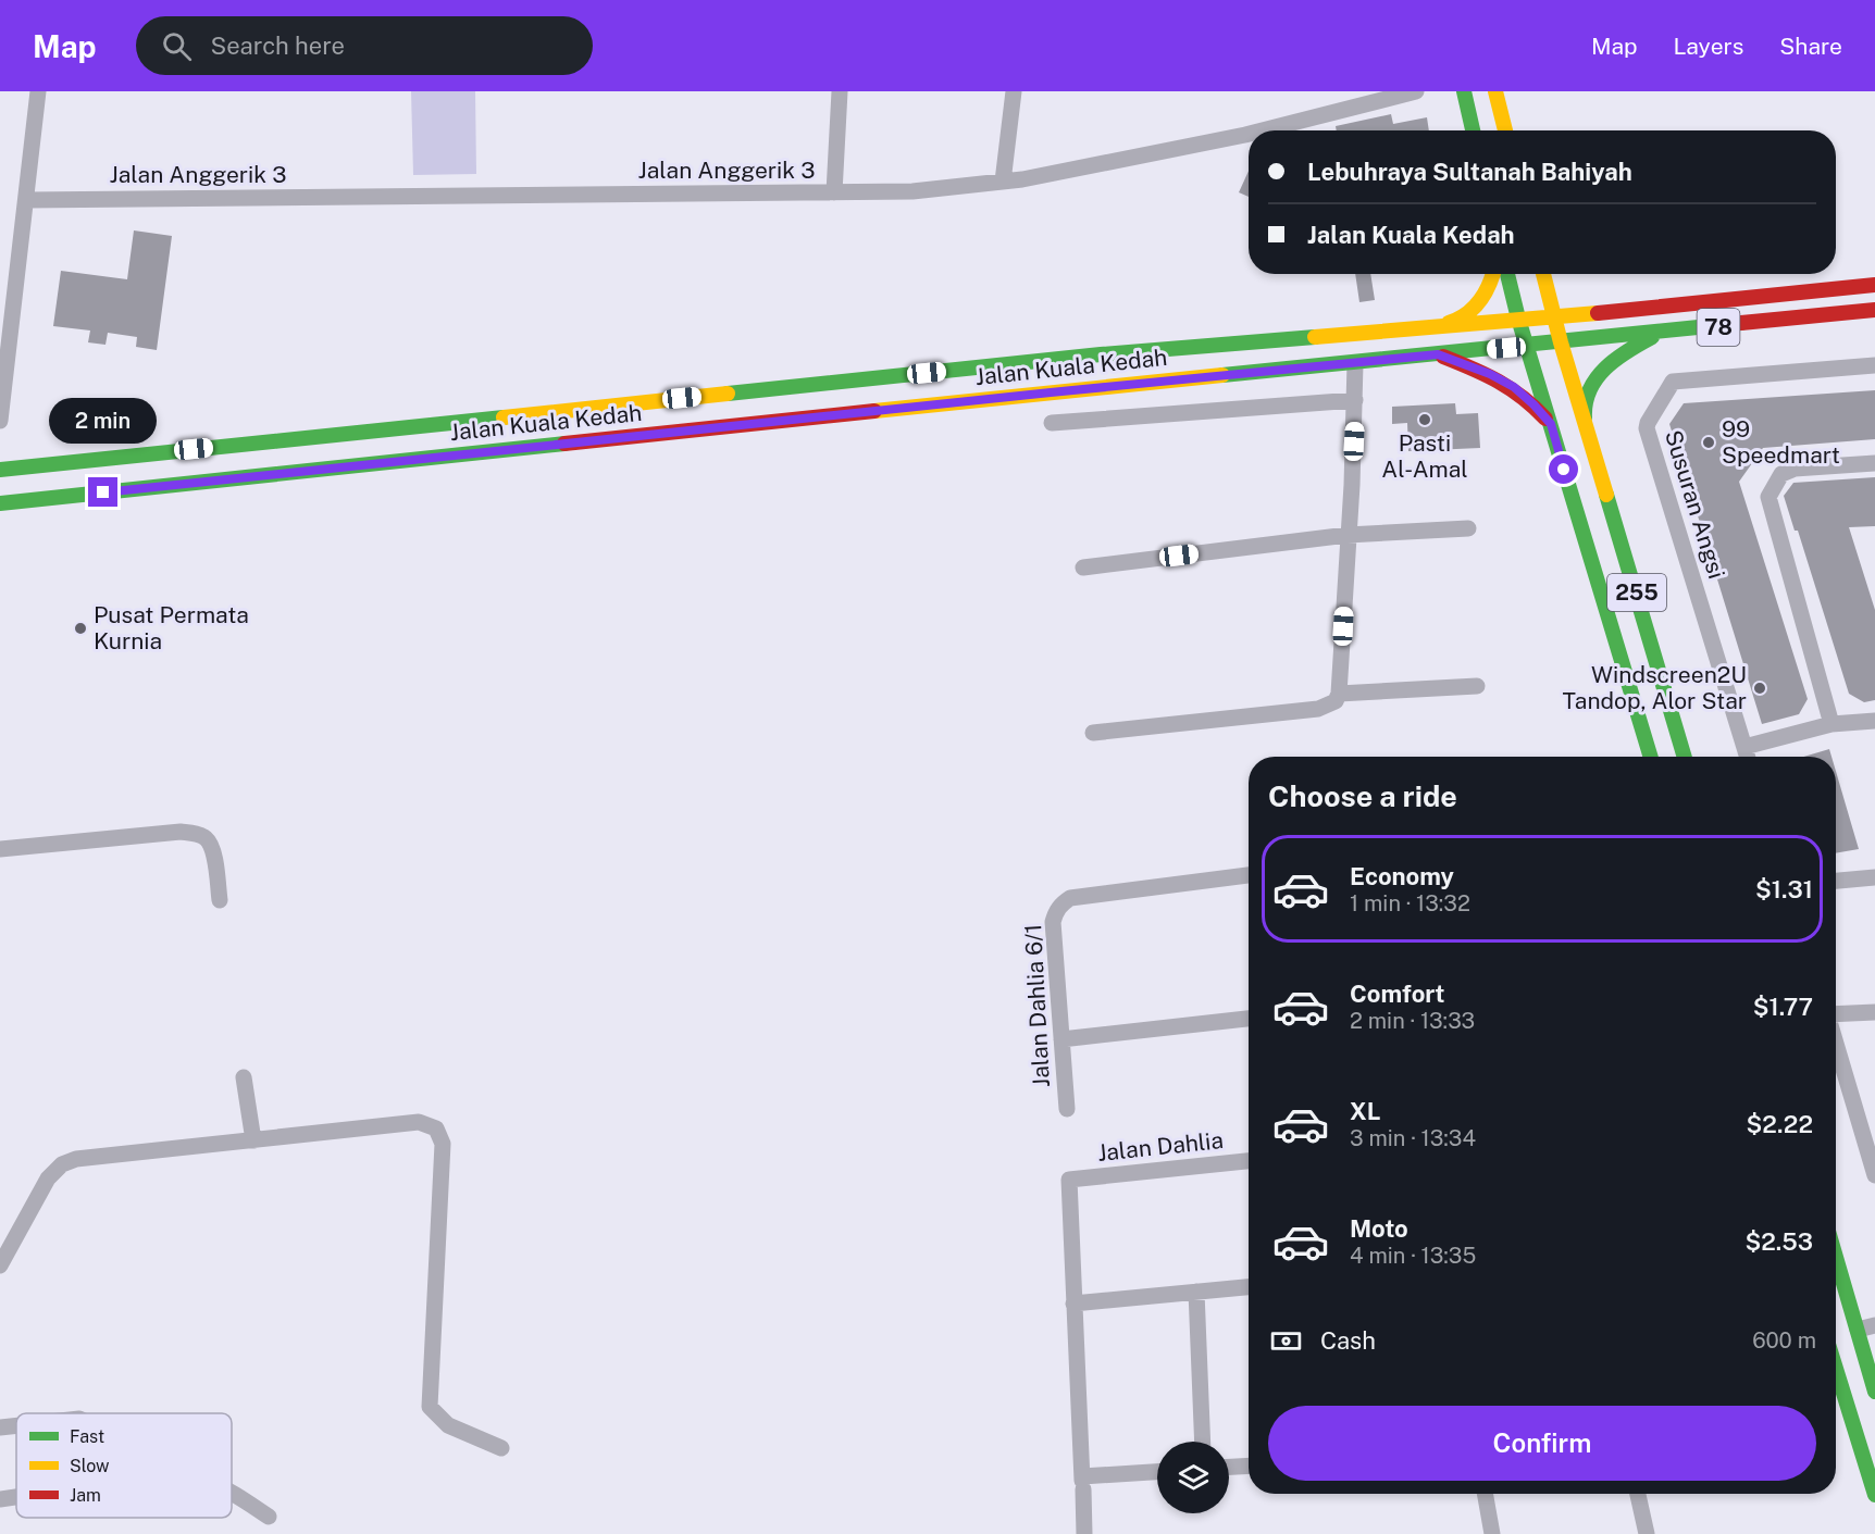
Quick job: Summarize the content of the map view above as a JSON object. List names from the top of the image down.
{
  "streets": {
    "main road": ["78", "Jalan Kuala Kedah", "255"],
    "street": [
      "Jalan Anggerik 3",
      "Susuran Angsi",
      "Jalan Dahlia 6/1",
      "Jalan Dahlia"
    ]
  },
  "crossings": [
    ["Jalan Kuala Kedah", "255"]
  ],
  "places": [
    "Pasti Al-Amal",
    "99 Speedmart",
    "Pusat Permata Kurnia",
    "Windscreen2U Tandop, Alor Star"
  ],
  "legend": ["Fast", "Slow", "Jam"],
  "page": {
    "header": "Map",
    "search": "Search here",
    "nav": ["Map", "Layers", "Share"],
    "banner": ["Lebuhraya Sultanah Bahiyah", "Jalan Kuala Kedah"],
    "bubble": "2 min",
    "heading": "Choose a ride",
    "list": [
      {
        "name": "Economy",
        "note": "1 min · 13:32",
        "value": "$1.31"
      },
      {
        "name": "Comfort",
        "note": "2 min · 13:33",
        "value": "$1.77"
      },
      {
        "name": "XL",
        "note": "3 min · 13:34",
        "value": "$2.22"
      },
      {
        "name": "Moto",
        "note": "4 min · 13:35",
        "value": "$2.53"
      }
    ],
    "pay": ["Cash", "600 m"],
    "buttons": "Confirm"
  }
}
